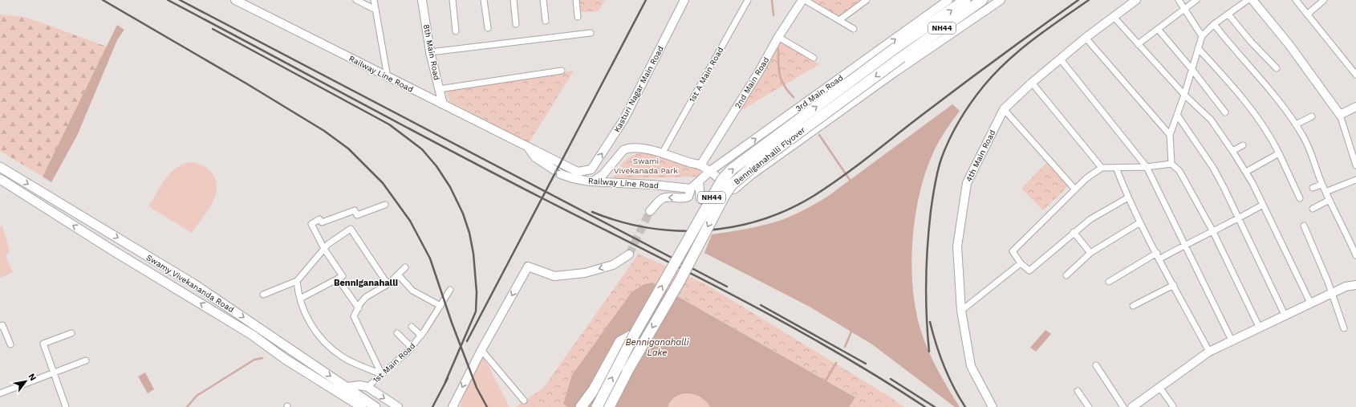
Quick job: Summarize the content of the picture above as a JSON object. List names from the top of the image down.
{
  "streets": {
    "highway": ["NH44", "Benniganahalli Flyover"],
    "main road": ["Swamy Vivekananda Road"],
    "street": [
      "8th Main Road",
      "Railway Line Road",
      "1st A Main Road",
      "2nd Main Road",
      "Kasturi Nagar Main Road",
      "3rd Main Road",
      "4th Main Road",
      "1st Main Road"
    ]
  },
  "crossings": [
    ["8th Main Road", "Railway Line Road"],
    ["Railway Line Road", "Kasturi Nagar Main Road"],
    ["Railway Line Road", "3rd Main Road"]
  ],
  "one_way": ["Kasturi Nagar Main Road"],
  "districts": ["Benniganahalli"],
  "water": ["Benniganahalli Lake"],
  "parks": ["Swami Vivekanada Park"],
  "north": "top right"
}
